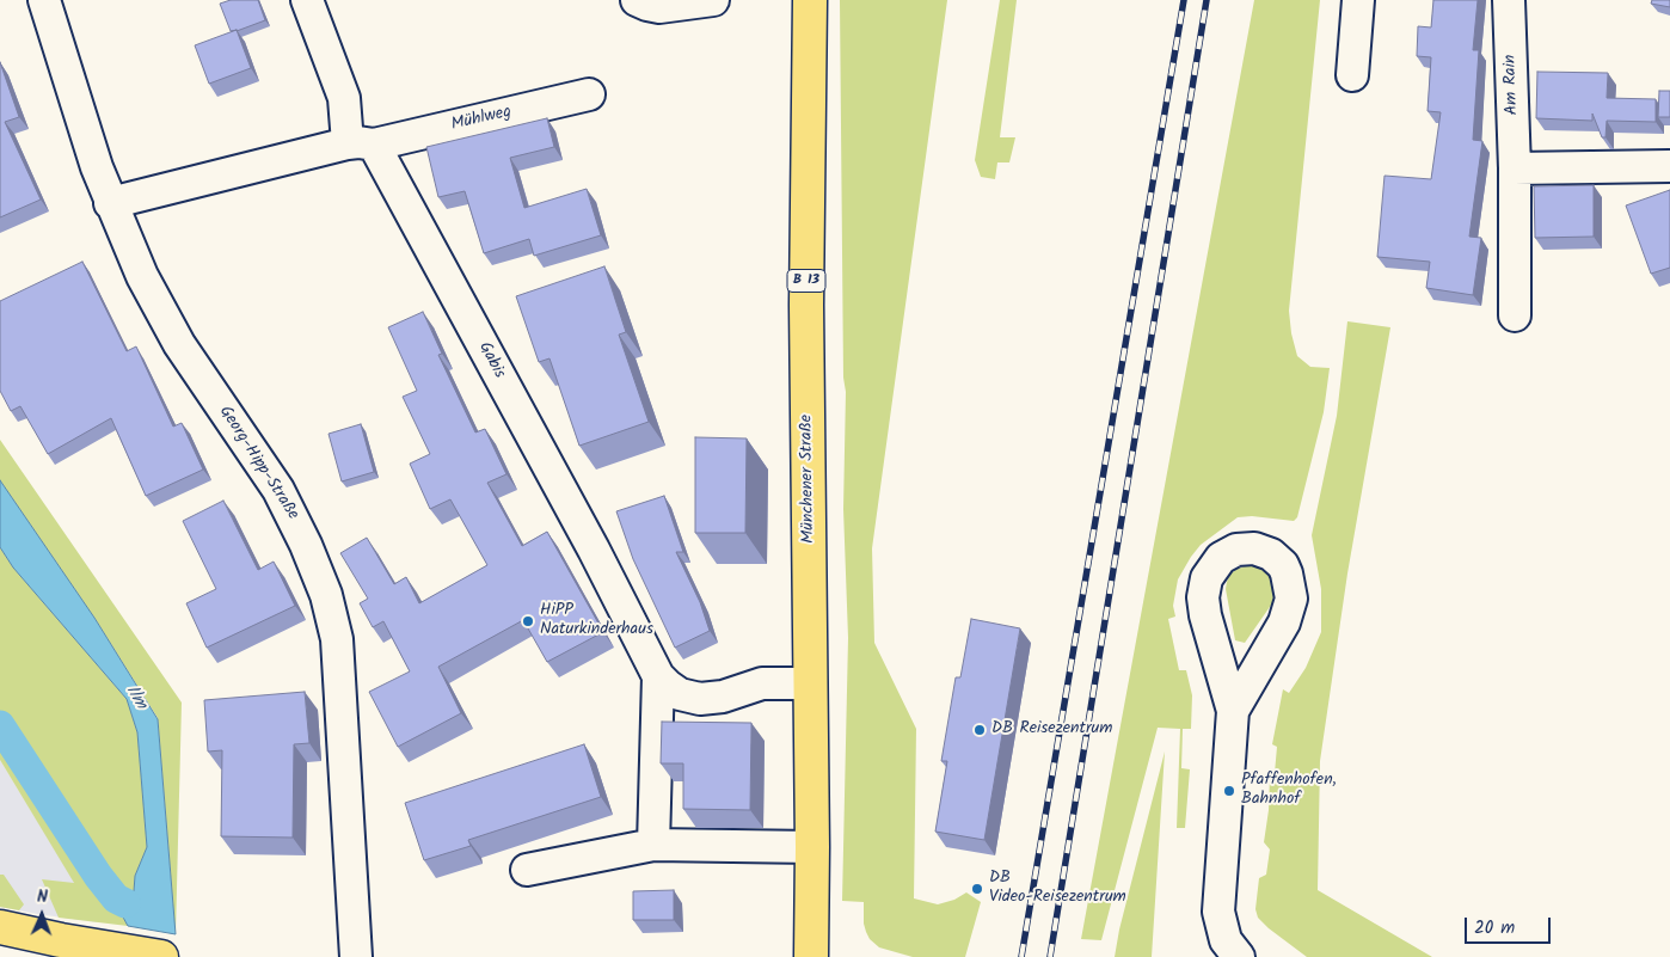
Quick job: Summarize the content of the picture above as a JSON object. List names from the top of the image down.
{
  "streets": {
    "main road": ["B 13", "Münchener Straße"],
    "street": [
      "Am Rain",
      "Mühlweg",
      "Gabis",
      "Georg-Hipp-Straße"
    ]
  },
  "crossings": [
    ["Mühlweg", "Gabis"],
    ["Gabis", "Münchener Straße"]
  ],
  "water": ["Ilm"],
  "places": [
    "HiPP Naturkinderhaus",
    "DB Reisezentrum",
    "Pfaffenhofen, Bahnhof",
    "DB Video-Reisezentrum"
  ],
  "scale_bar": "20 m",
  "north": "top"
}
